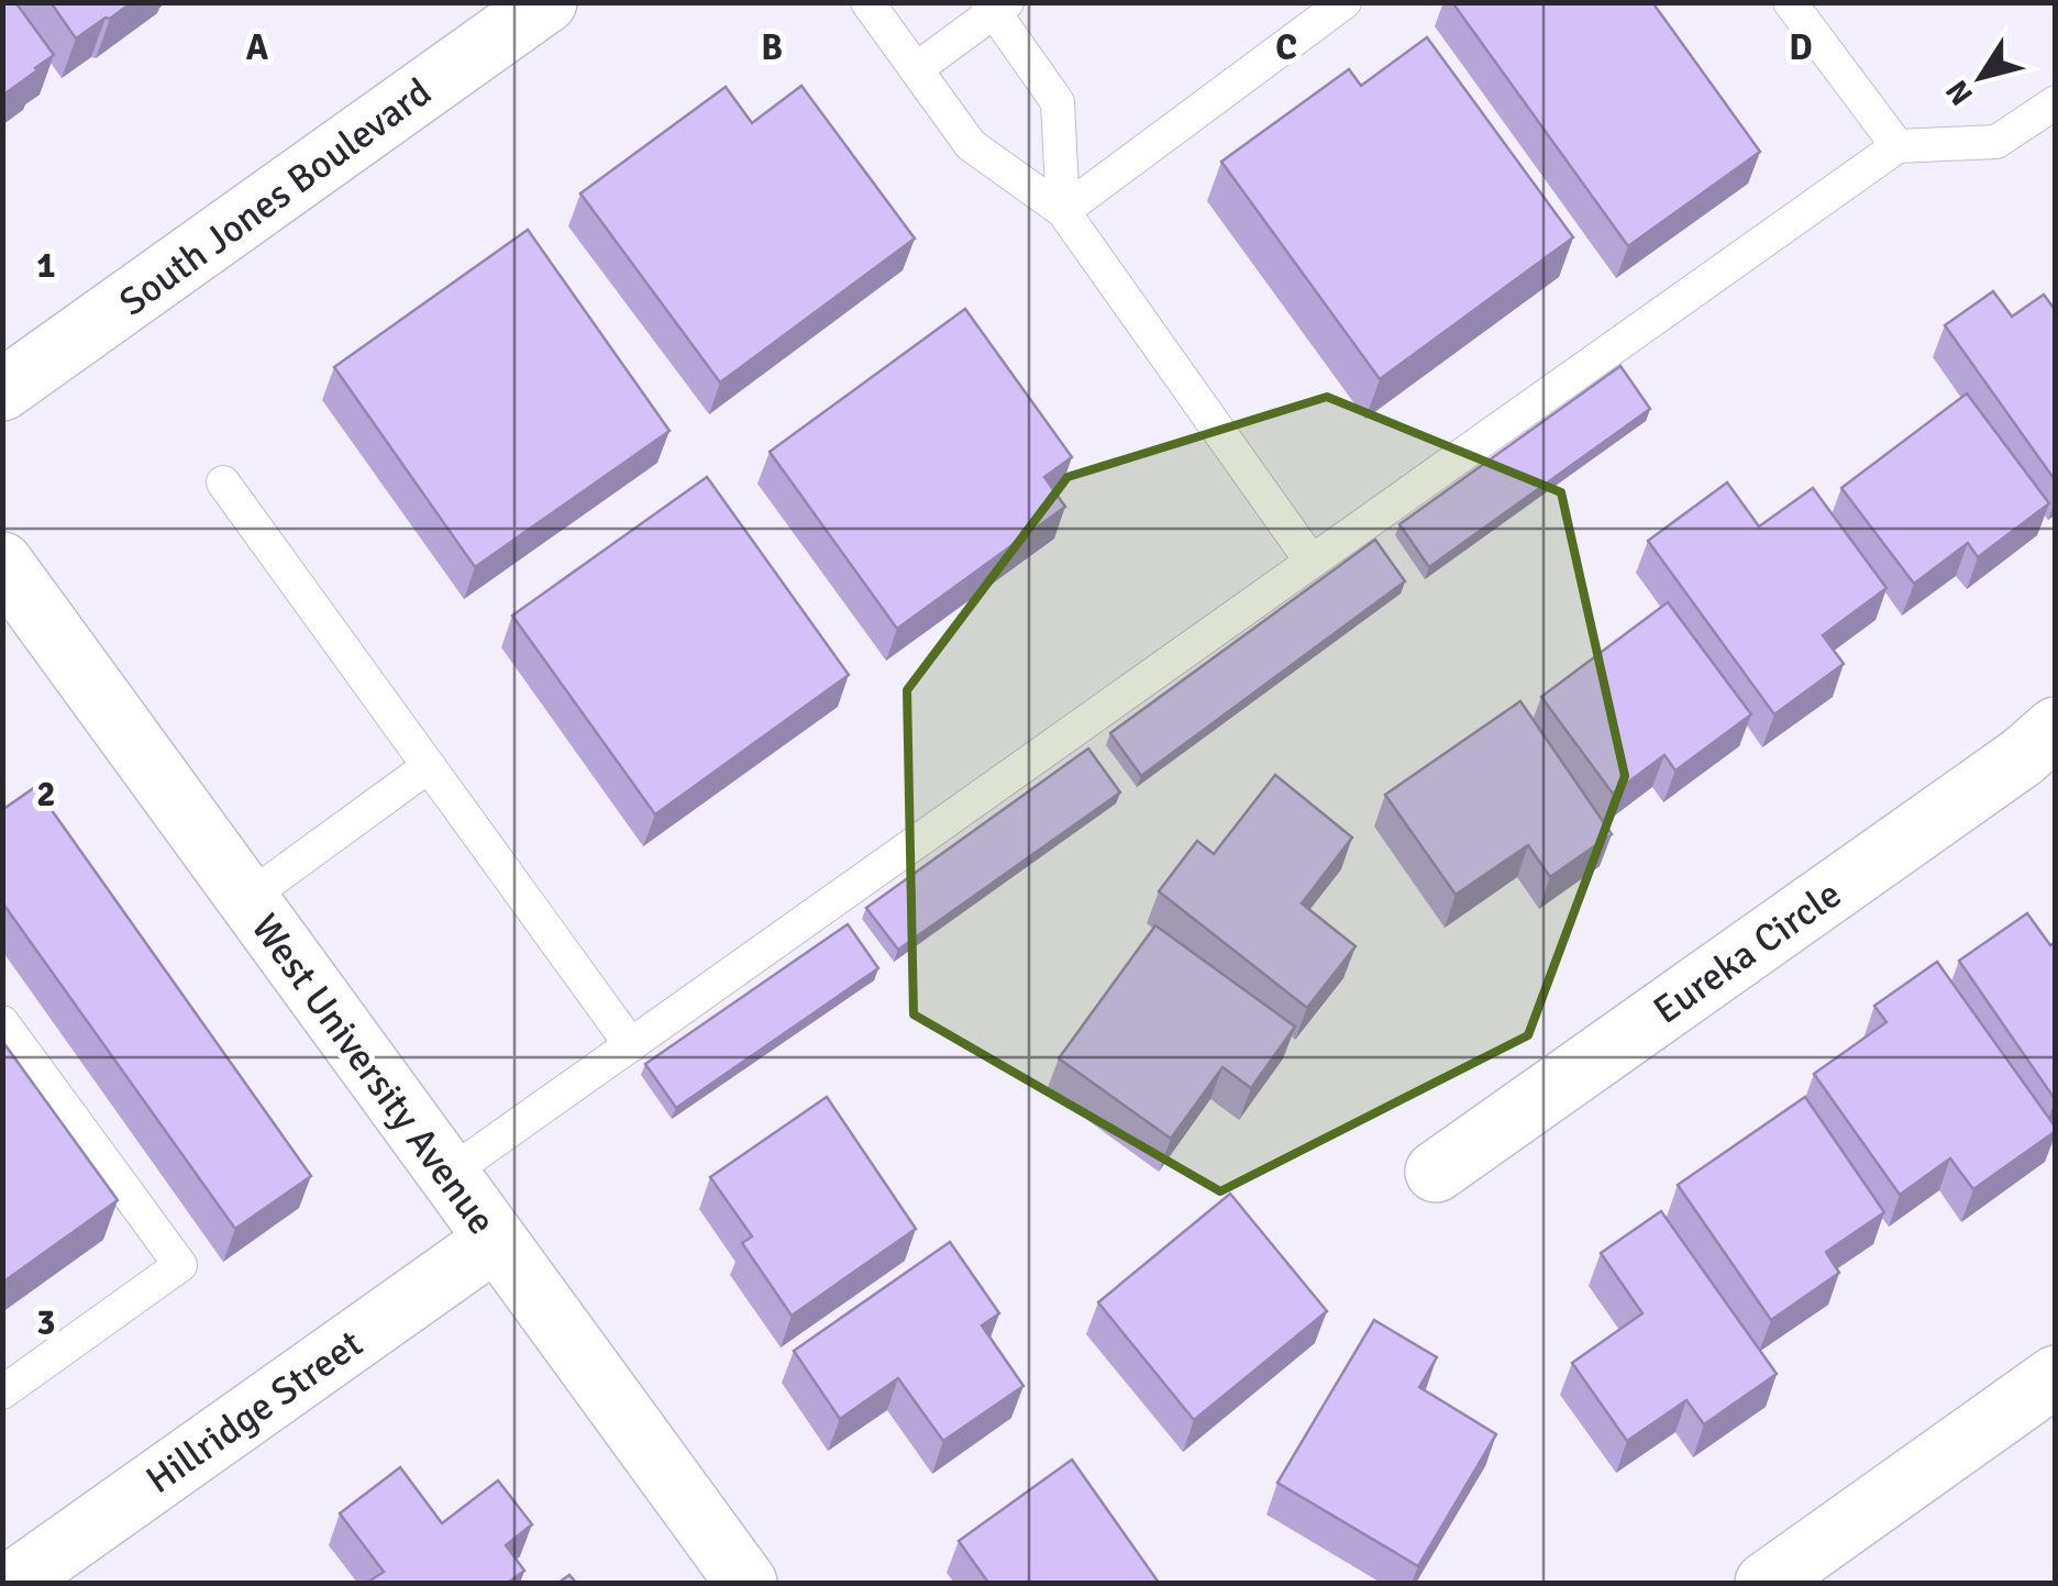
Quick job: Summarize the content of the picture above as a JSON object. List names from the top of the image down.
{
  "streets": {
    "street": [
      "South Jones Boulevard",
      "Eureka Circle",
      "West University Avenue",
      "Hillridge Street"
    ]
  },
  "crossings": [
    ["West University Avenue", "Hillridge Street"]
  ],
  "north": "bottom left",
  "grid": {
    "columns": [
      "A",
      "B",
      "C",
      "D"
    ],
    "rows": ["1", "2", "3"]
  }
}
